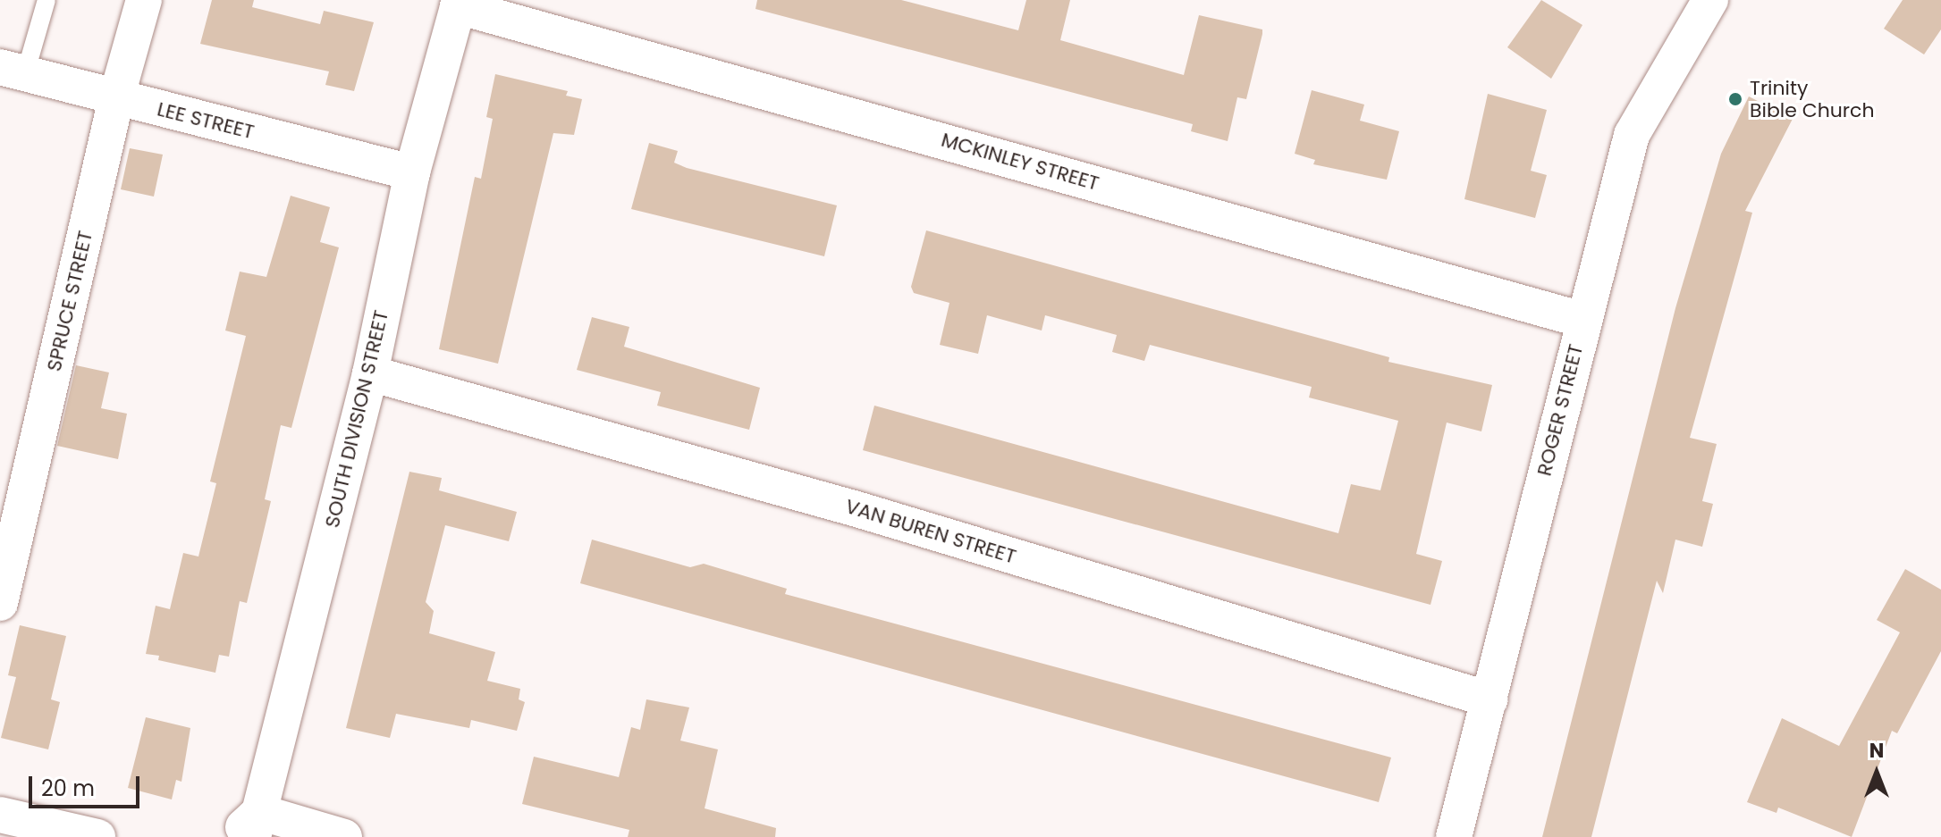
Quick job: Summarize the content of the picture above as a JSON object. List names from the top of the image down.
{
  "streets": {
    "street": [
      "LEE STREET",
      "MCKINLEY STREET",
      "SPRUCE STREET",
      "ROGER STREET",
      "SOUTH DIVISION STREET",
      "VAN BUREN STREET"
    ]
  },
  "crossings": [
    ["LEE STREET", "SPRUCE STREET"],
    ["LEE STREET", "SOUTH DIVISION STREET"],
    ["MCKINLEY STREET", "ROGER STREET"],
    ["MCKINLEY STREET", "SOUTH DIVISION STREET"],
    ["ROGER STREET", "VAN BUREN STREET"],
    ["SOUTH DIVISION STREET", "VAN BUREN STREET"]
  ],
  "places": ["Trinity Bible Church"],
  "scale_bar": "20 m",
  "north": "top"
}
